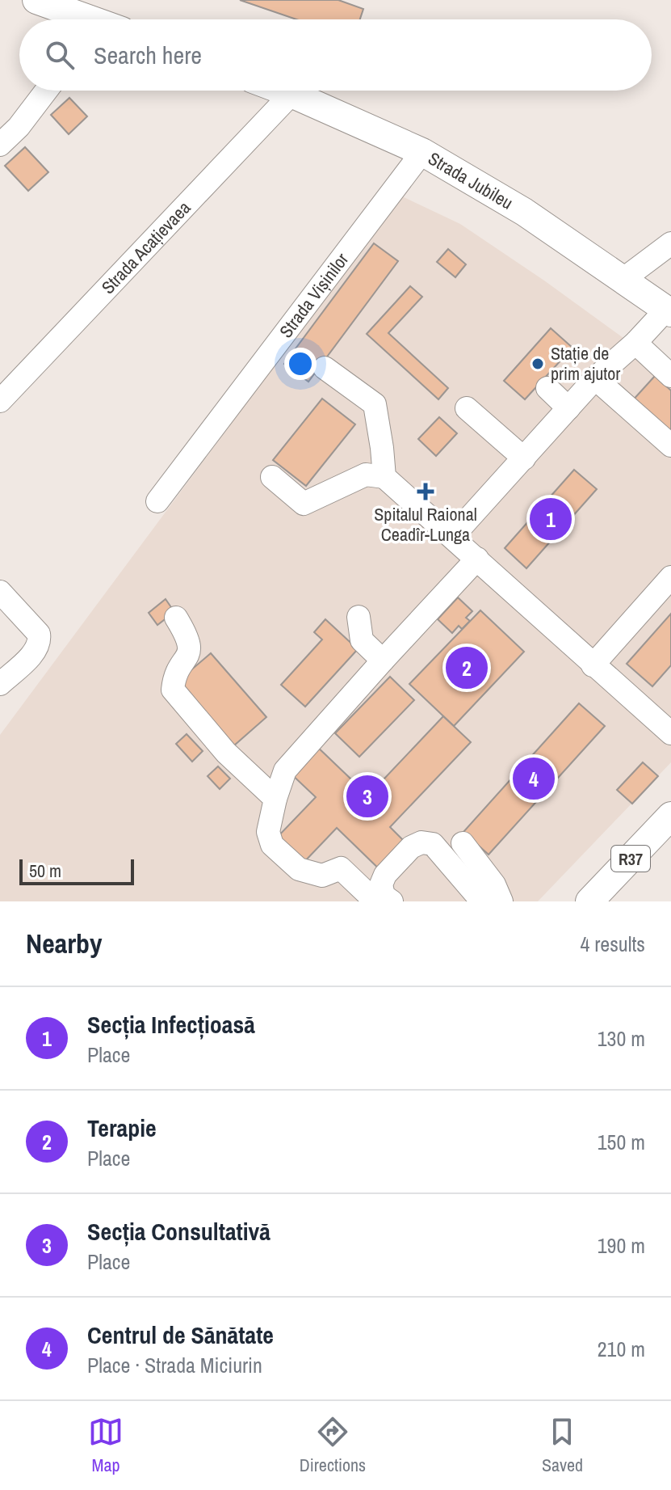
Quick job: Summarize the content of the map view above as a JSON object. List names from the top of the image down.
{
  "streets": {
    "main road": ["Strada Jubileu", "R37"],
    "street": ["Strada Acațievaea", "Strada Vișinilor"]
  },
  "crossings": [
    ["Strada Jubileu", "Strada Acațievaea"],
    ["Strada Jubileu", "Strada Vișinilor"]
  ],
  "places": {
    "other": ["Stație de prim ajutor"],
    "health": ["Spitalul Raional Ceadîr-Lunga"]
  },
  "scale_bar": "50 m",
  "page": {
    "search": "Search here",
    "pins": [
      "1",
      "2",
      "4",
      "3"
    ],
    "scale": "50 m",
    "heading": ["Nearby", "4 results"],
    "list": [
      {
        "mark": "1",
        "name": "Secția Infecțioasă",
        "note": "Place",
        "value": "130 m"
      },
      {
        "mark": "2",
        "name": "Terapie",
        "note": "Place",
        "value": "150 m"
      },
      {
        "mark": "3",
        "name": "Secția Consultativă",
        "note": "Place",
        "value": "190 m"
      },
      {
        "mark": "4",
        "name": "Centrul de Sănătate",
        "note": "Place · Strada Miciurin",
        "value": "210 m"
      }
    ],
    "nav": ["Map", "Directions", "Saved"]
  }
}
